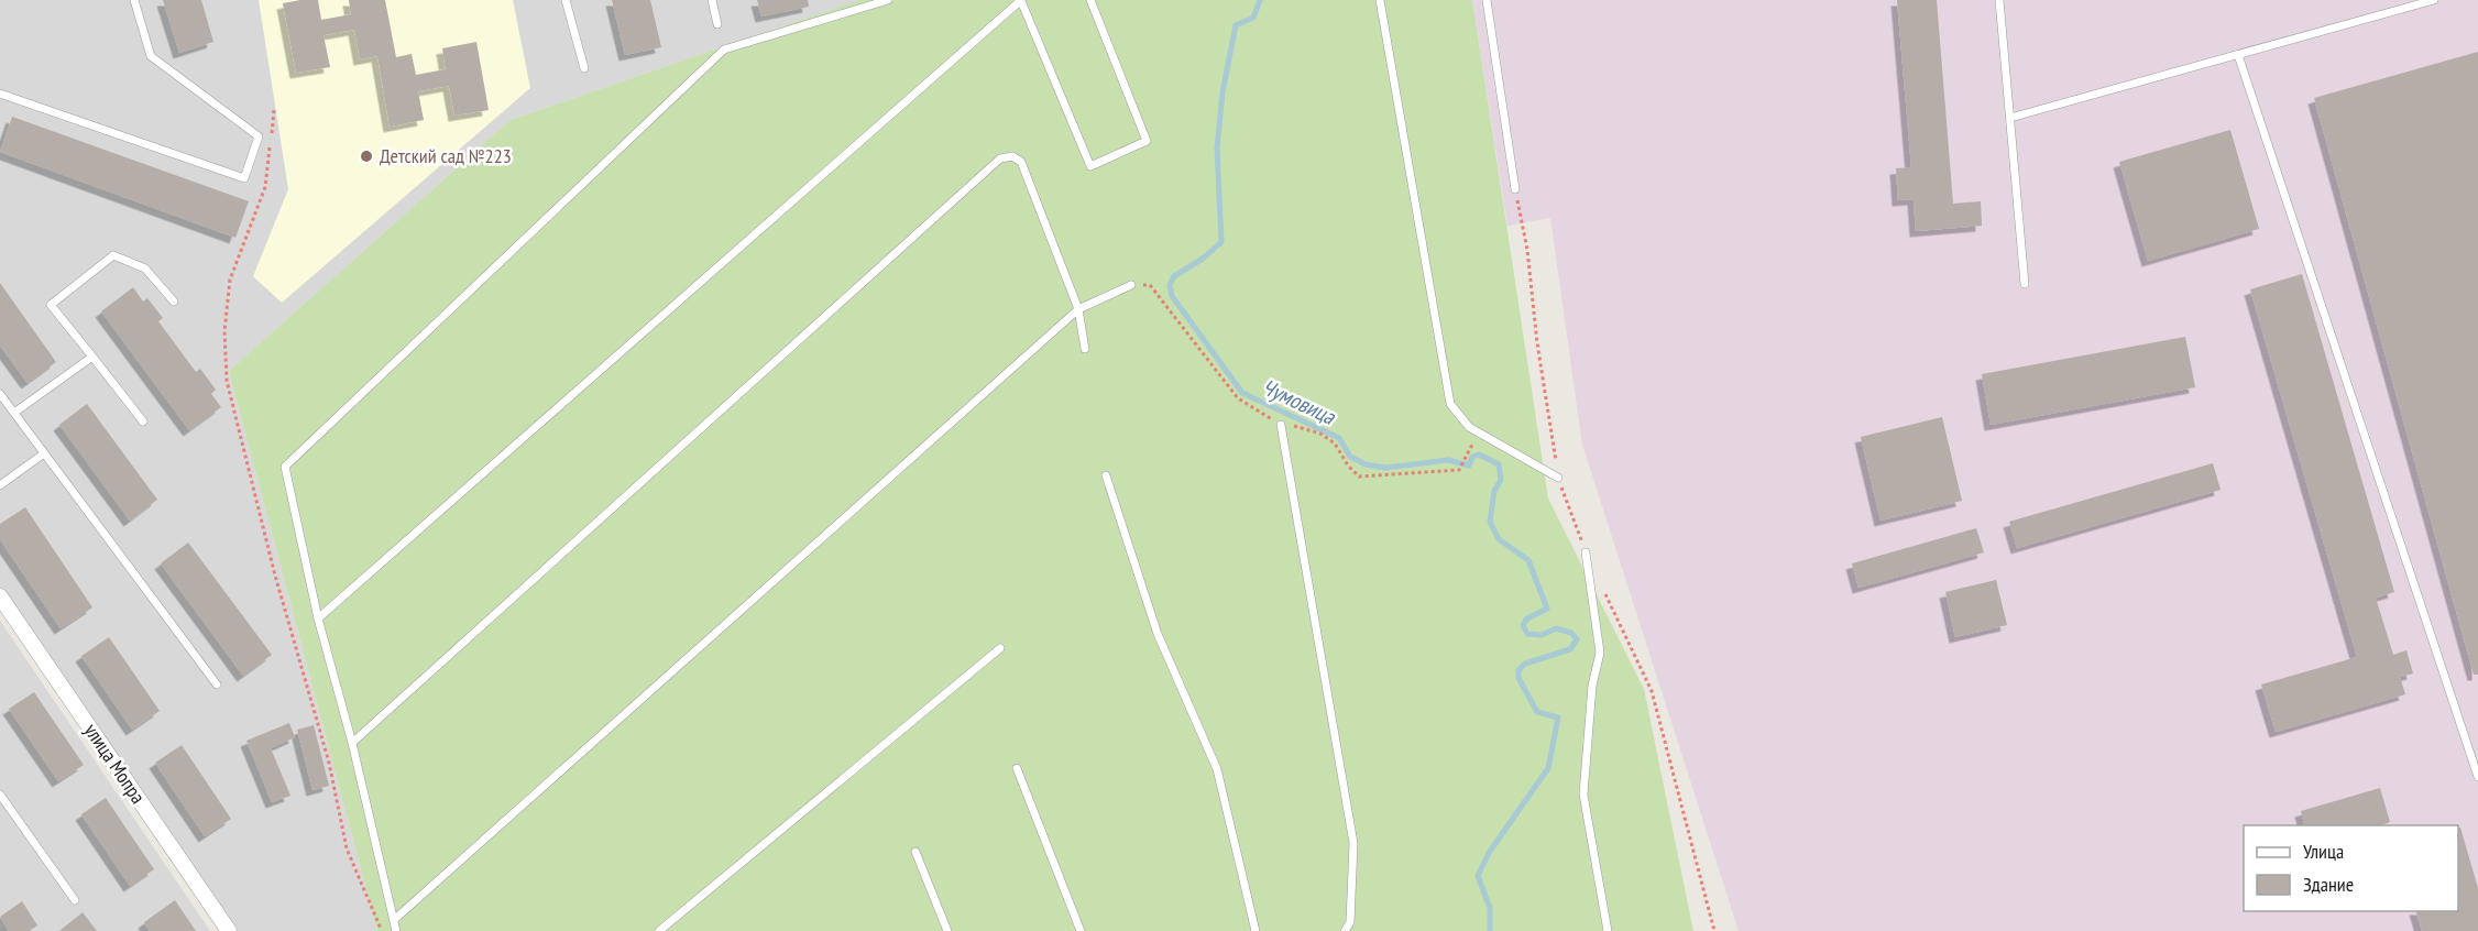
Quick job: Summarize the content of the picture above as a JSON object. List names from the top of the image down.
{
  "streets": {
    "street": ["улица Мопра"]
  },
  "water": ["Чумовица"],
  "places": ["Детский сад №223"],
  "legend": ["Улица", "Здание"]
}
